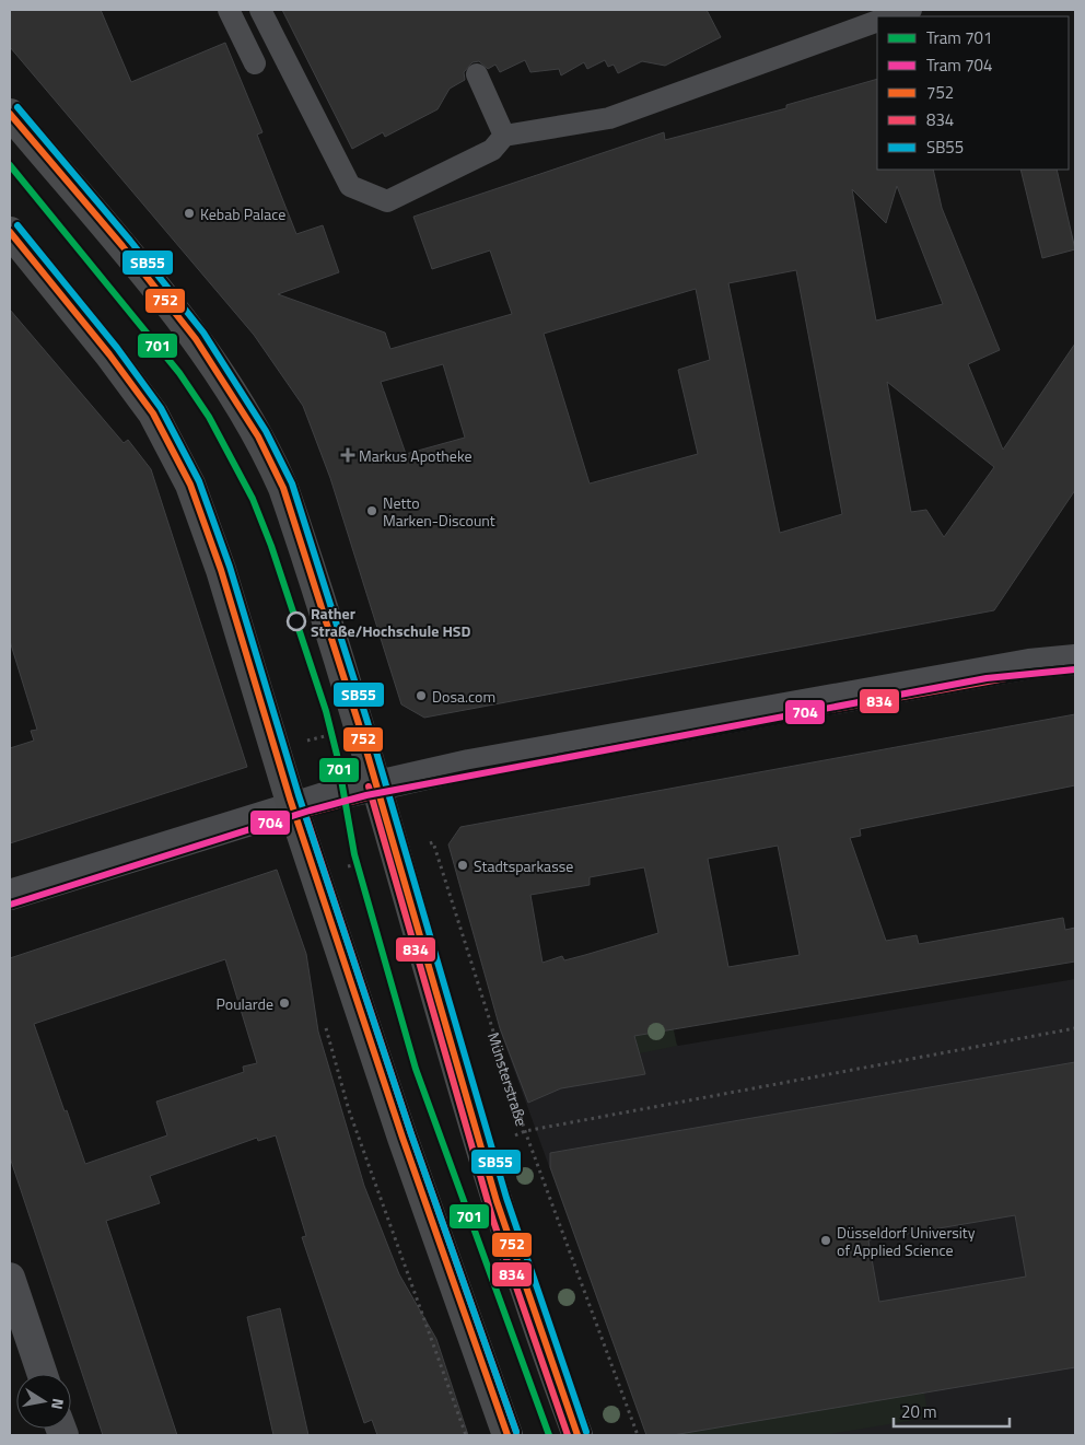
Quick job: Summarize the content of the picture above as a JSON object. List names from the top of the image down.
{
  "streets": {
    "path": ["Münsterstraße"]
  },
  "places": {
    "other": [
      "Kebab Palace",
      "Netto Marken-Discount",
      "Rather Straße/Hochschule HSD",
      "Dosa.com",
      "Stadtsparkasse",
      "Poularde",
      "Düsseldorf University of Applied Science"
    ],
    "health": ["Markus Apotheke"]
  },
  "lines": [
    "transit line SB55",
    "transit line 752",
    "tram line 701",
    "tram line 704",
    "transit line 834"
  ],
  "legend": [
    "Tram 701",
    "Tram 704",
    "752",
    "834",
    "SB55"
  ],
  "scale_bar": "20 m",
  "north": "right"
}
